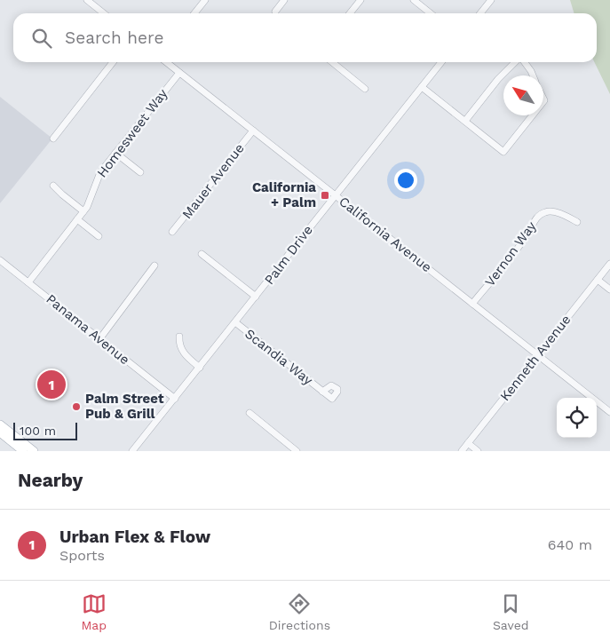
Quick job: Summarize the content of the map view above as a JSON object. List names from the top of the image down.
{
  "streets": {
    "street": [
      "Homesweet Way",
      "Mauer Avenue",
      "California Avenue",
      "Vernon Way",
      "Palm Drive",
      "Panama Avenue",
      "Scandia Way",
      "Kenneth Avenue"
    ]
  },
  "crossings": [
    ["Homesweet Way", "California Avenue"],
    ["Homesweet Way", "Panama Avenue"],
    ["Mauer Avenue", "California Avenue"],
    ["California Avenue", "Vernon Way"],
    ["California Avenue", "Palm Drive"],
    ["California Avenue", "Kenneth Avenue"],
    ["Palm Drive", "Panama Avenue"],
    ["Palm Drive", "Scandia Way"]
  ],
  "places": {
    "transit": ["California + Palm"],
    "other": ["Palm Street Pub & Grill"]
  },
  "scale_bar": "100 m",
  "north": "top left",
  "page": {
    "search": "Search here",
    "pins": "1",
    "scale": "100 m",
    "heading": "Nearby",
    "list": [
      {
        "mark": "1",
        "name": "Urban Flex & Flow",
        "note": "Sports",
        "value": "640 m"
      }
    ],
    "nav": ["Map", "Directions", "Saved"]
  }
}
